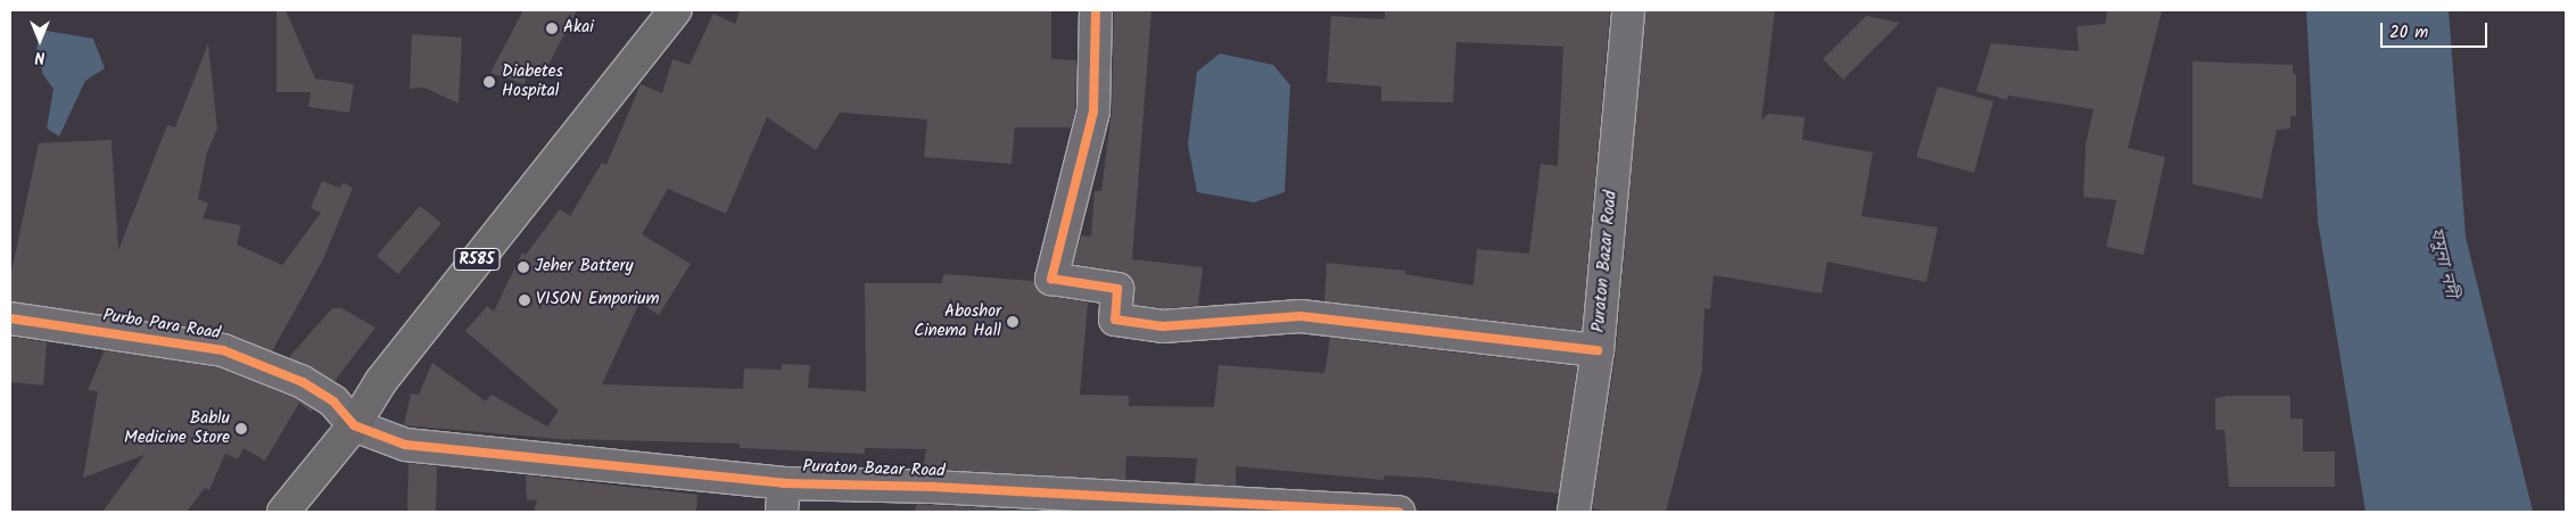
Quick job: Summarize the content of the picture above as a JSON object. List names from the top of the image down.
{
  "streets": {
    "main road": ["R585"],
    "street": ["Puraton Bazar Road", "Purbo Para Road"]
  },
  "crossings": [
    ["R585", "Puraton Bazar Road"],
    ["R585", "Purbo Para Road"],
    ["Puraton Bazar Road", "Purbo Para Road"]
  ],
  "water": ["যমুনা নদী"],
  "places": [
    "Akai",
    "Diabetes Hospital",
    "Jeher Battery",
    "VISON Emporium",
    "Aboshor Cinema Hall",
    "Bablu Medicine Store"
  ],
  "scale_bar": "20 m",
  "north": "bottom"
}
